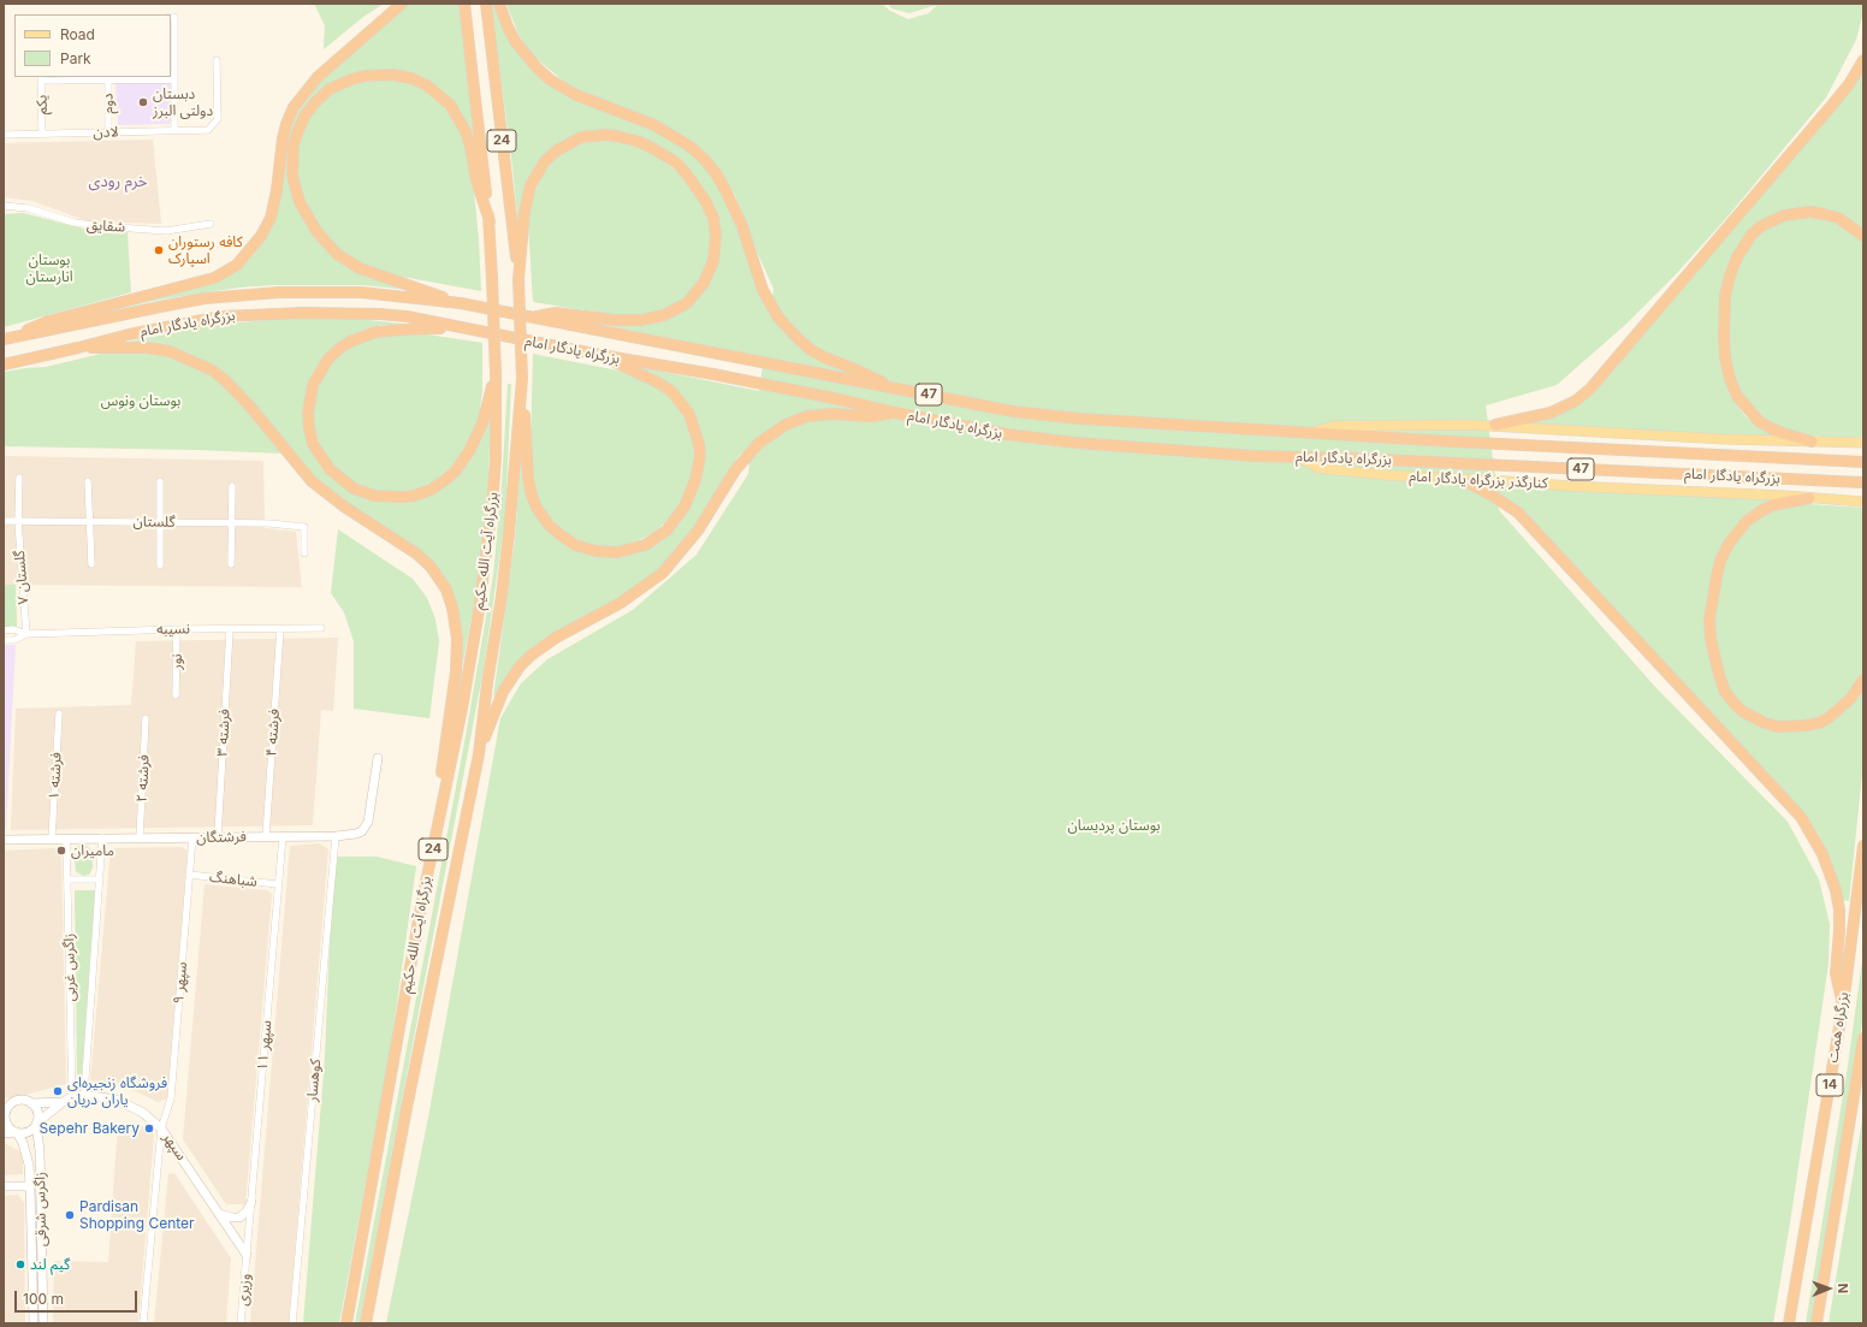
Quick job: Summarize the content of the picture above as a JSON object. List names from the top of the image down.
{
  "streets": {
    "highway": [
      "24",
      "بزرگراه یادگار امام",
      "47",
      "بزرگراه آیت الله حکیم",
      "بزرگراه همت",
      "14"
    ],
    "main road": ["کنارگذر بزرگراه یادگار امام"],
    "street": [
      "دوم",
      "یکم",
      "لادن",
      "شقایق",
      "گلستان",
      "گلستان ۷",
      "نسیبه",
      "نور",
      "فرشته ۳",
      "فرشته ۴",
      "فرشته ۱",
      "فرشته ۲",
      "فرشتگان",
      "شباهنگ",
      "زاگرس غربی",
      "سپهر ۹",
      "سپهر ۱۱",
      "کوهسار",
      "سپهر",
      "زاگرس شرقی",
      "وزیری"
    ]
  },
  "crossings": [
    ["دوم", "لادن"],
    ["یکم", "لادن"],
    ["24", "بزرگراه آیت الله حکیم"],
    ["بزرگراه یادگار امام", "کنارگذر بزرگراه یادگار امام"],
    ["گلستان", "گلستان ۷"],
    ["گلستان ۷", "نسیبه"],
    ["نسیبه", "نور"],
    ["نسیبه", "فرشته ۳"],
    ["نسیبه", "فرشته ۴"],
    ["فرشته ۳", "فرشتگان"],
    ["فرشته ۴", "فرشتگان"],
    ["فرشته ۱", "فرشتگان"],
    ["فرشته ۲", "فرشتگان"],
    ["فرشتگان", "زاگرس غربی"],
    ["فرشتگان", "سپهر ۹"],
    ["فرشتگان", "سپهر ۱۱"],
    ["فرشتگان", "کوهسار"],
    ["شباهنگ", "سپهر ۹"],
    ["شباهنگ", "سپهر ۱۱"],
    ["زاگرس غربی", "سپهر"],
    ["سپهر ۹", "سپهر"],
    ["سپهر ۱۱", "سپهر"],
    ["سپهر ۱۱", "وزیری"],
    ["سپهر", "وزیری"]
  ],
  "districts": ["خرم رودی"],
  "parks": ["بوستان انارستان", "بوستان ونوس", "بوستان پردیسان"],
  "places": [
    "دبستان دولتی البرز",
    "کافه رستوران اسپارک",
    "مامیران",
    "فروشگاه زنجیره‌ای یاران دریان",
    "Sepehr Bakery",
    "Pardisan Shopping Center",
    "گیم لند"
  ],
  "legend": ["Road", "Park"],
  "scale_bar": "100 m",
  "north": "right"
}
